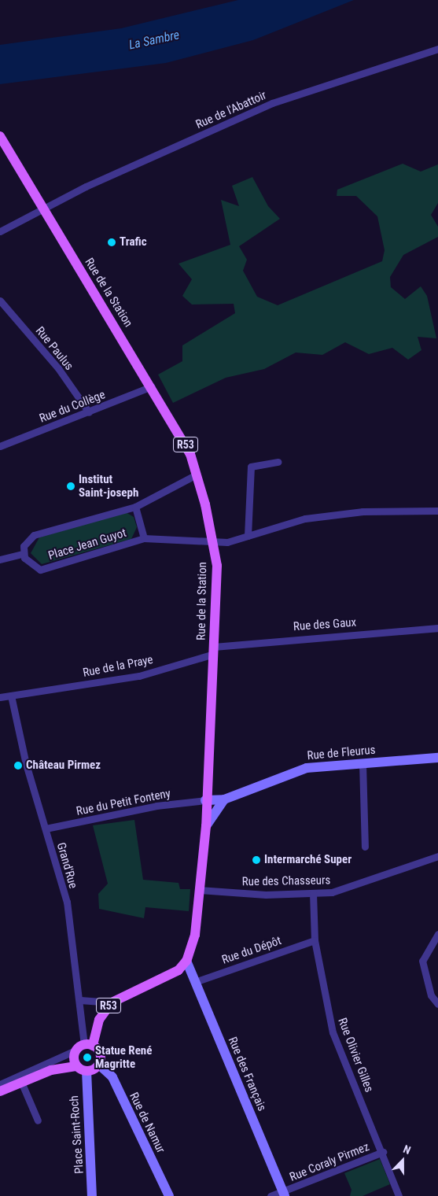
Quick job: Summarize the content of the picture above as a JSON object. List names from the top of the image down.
{
  "streets": {
    "main road": [
      "Rue de la Station",
      "R53",
      "Rue de Fleurus",
      "Rue des Français",
      "Rue de Namur",
      "Place Saint-Roch"
    ],
    "street": [
      "Rue de l'Abattoir",
      "Rue Paulus",
      "Rue du Collège",
      "Place Jean Guyot",
      "Rue des Gaux",
      "Rue de la Praye",
      "Rue du Petit Fonteny",
      "Grand'Rue",
      "Rue des Chasseurs",
      "Rue du Dépôt",
      "Rue Olivier Gilles",
      "Rue Coraly Pirmez"
    ]
  },
  "crossings": [
    ["Rue de l'Abattoir", "Rue de la Station"],
    ["Rue de la Station", "Rue du Collège"],
    ["Rue de la Station", "R53"],
    ["Rue de la Station", "Rue des Gaux"],
    ["Rue de la Station", "Rue de la Praye"],
    ["Rue de la Station", "Rue de Fleurus"],
    ["Rue de la Station", "Rue du Petit Fonteny"],
    ["Rue de la Station", "Rue des Chasseurs"],
    ["Rue de la Station", "Rue des Français"],
    ["Rue Paulus", "Rue du Collège"],
    ["R53", "Grand'Rue"],
    ["R53", "Rue des Français"],
    ["Rue des Gaux", "Rue de la Praye"],
    ["Rue de la Praye", "Grand'Rue"],
    ["Rue de Fleurus", "Rue du Petit Fonteny"],
    ["Rue du Petit Fonteny", "Grand'Rue"],
    ["Rue des Chasseurs", "Rue Olivier Gilles"],
    ["Rue du Dépôt", "Rue Olivier Gilles"],
    ["Rue du Dépôt", "Rue des Français"],
    ["Rue Olivier Gilles", "Rue Coraly Pirmez"],
    ["Rue des Français", "Rue Coraly Pirmez"]
  ],
  "water": ["La Sambre"],
  "places": [
    "Trafic",
    "Institut Saint-joseph",
    "Château Pirmez",
    "Intermarché Super",
    "Statue René Magritte"
  ],
  "north": "top"
}
